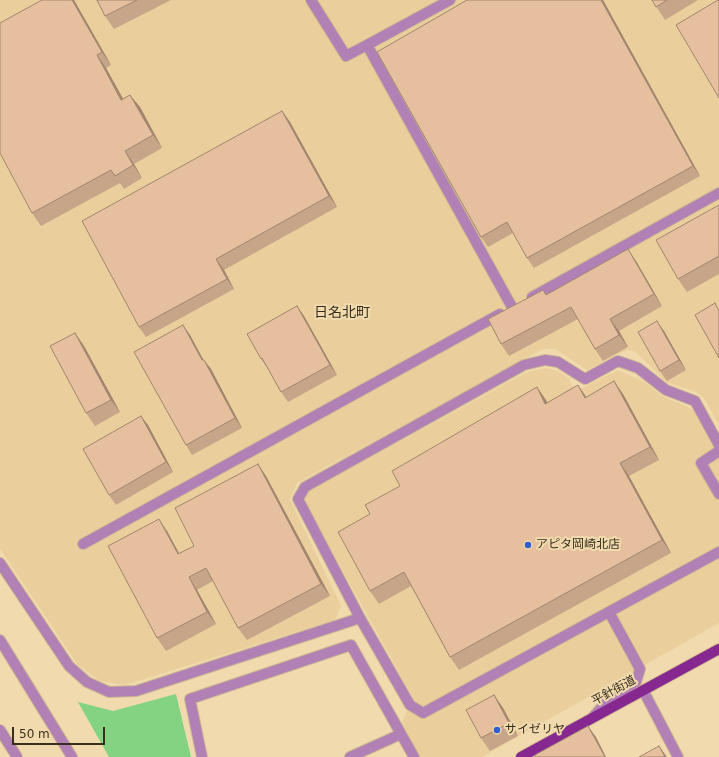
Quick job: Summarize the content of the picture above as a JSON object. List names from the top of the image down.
{
  "streets": {
    "main road": ["平針街道"]
  },
  "districts": ["日名北町"],
  "places": ["アピタ岡崎北店", "サイゼリヤ"],
  "scale_bar": "50 m"
}
